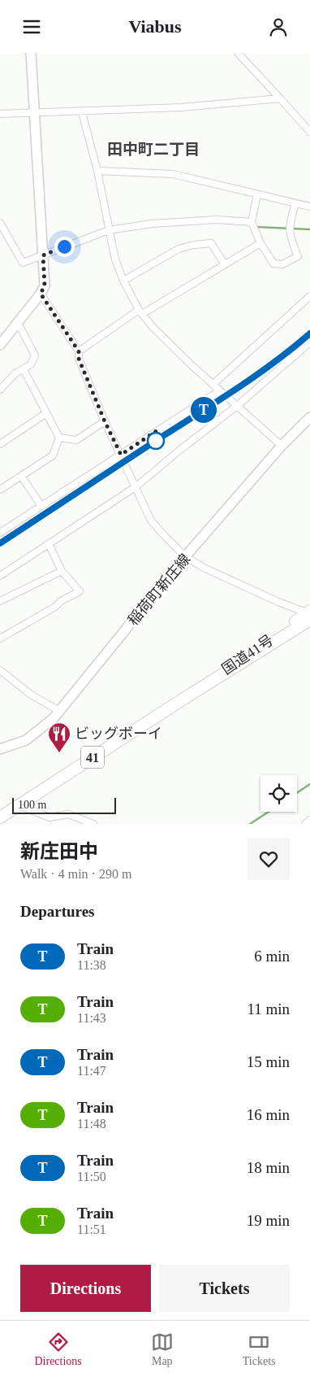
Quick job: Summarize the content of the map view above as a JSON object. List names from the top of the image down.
{
  "streets": {
    "highway": ["国道41号", "41"],
    "main road": ["稲荷町新庄線"]
  },
  "districts": ["田中町二丁目"],
  "places": {
    "restaurant": ["ビッグボーイ"]
  },
  "scale_bar": "100 m",
  "page": {
    "header": "Viabus",
    "on_map": "T",
    "scale": "100 m",
    "heading": [
      ["新庄田中", "Walk · 4 min · 290 m"],
      "Departures"
    ],
    "list": [
      {
        "mark": "T",
        "name": "Train",
        "note": "11:38",
        "value": "6 min"
      },
      {
        "mark": "T",
        "name": "Train",
        "note": "11:43",
        "value": "11 min"
      },
      {
        "mark": "T",
        "name": "Train",
        "note": "11:47",
        "value": "15 min"
      },
      {
        "mark": "T",
        "name": "Train",
        "note": "11:48",
        "value": "16 min"
      },
      {
        "mark": "T",
        "name": "Train",
        "note": "11:50",
        "value": "18 min"
      },
      {
        "mark": "T",
        "name": "Train",
        "note": "11:51",
        "value": "19 min"
      }
    ],
    "buttons": ["Directions", "Tickets"],
    "tabs": ["Directions", "Map", "Tickets"]
  }
}
